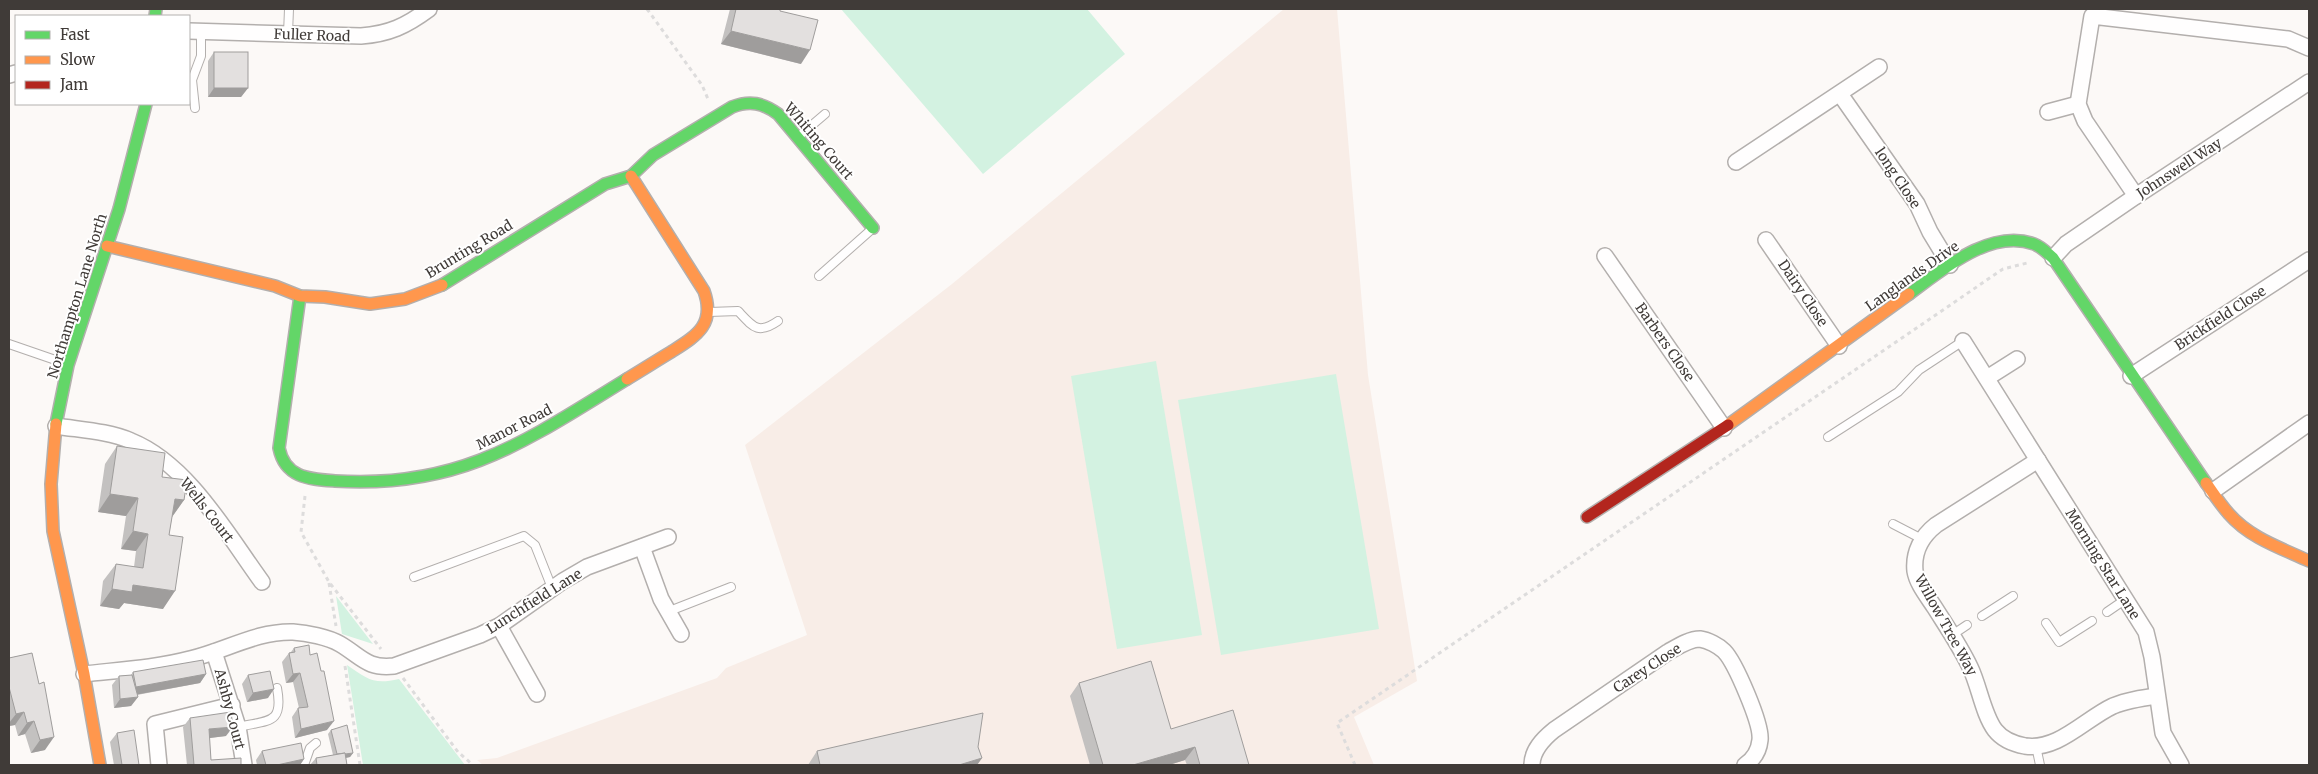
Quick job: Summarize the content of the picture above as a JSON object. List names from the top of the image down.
{
  "streets": {
    "street": [
      "Fuller Road",
      "Whiting Court",
      "Johnswell Way",
      "long Close",
      "Brunting Road",
      "Langlands Drive",
      "Dairy Close",
      "Northampton Lane North",
      "Brickfield Close",
      "Barbers Close",
      "Manor Road",
      "Wells Court",
      "Morning Star Lane",
      "Lunchfield Lane",
      "Willow Tree Way",
      "Carey Close",
      "Ashby Court"
    ]
  },
  "crossings": [
    ["Whiting Court", "Brunting Road"],
    ["Johnswell Way", "Langlands Drive"],
    ["long Close", "Langlands Drive"],
    ["Brunting Road", "Northampton Lane North"],
    ["Brunting Road", "Manor Road"],
    ["Langlands Drive", "Dairy Close"],
    ["Langlands Drive", "Brickfield Close"],
    ["Langlands Drive", "Barbers Close"],
    ["Northampton Lane North", "Wells Court"],
    ["Northampton Lane North", "Lunchfield Lane"],
    ["Morning Star Lane", "Willow Tree Way"],
    ["Lunchfield Lane", "Ashby Court"]
  ],
  "legend": ["Fast", "Slow", "Jam"]
}
